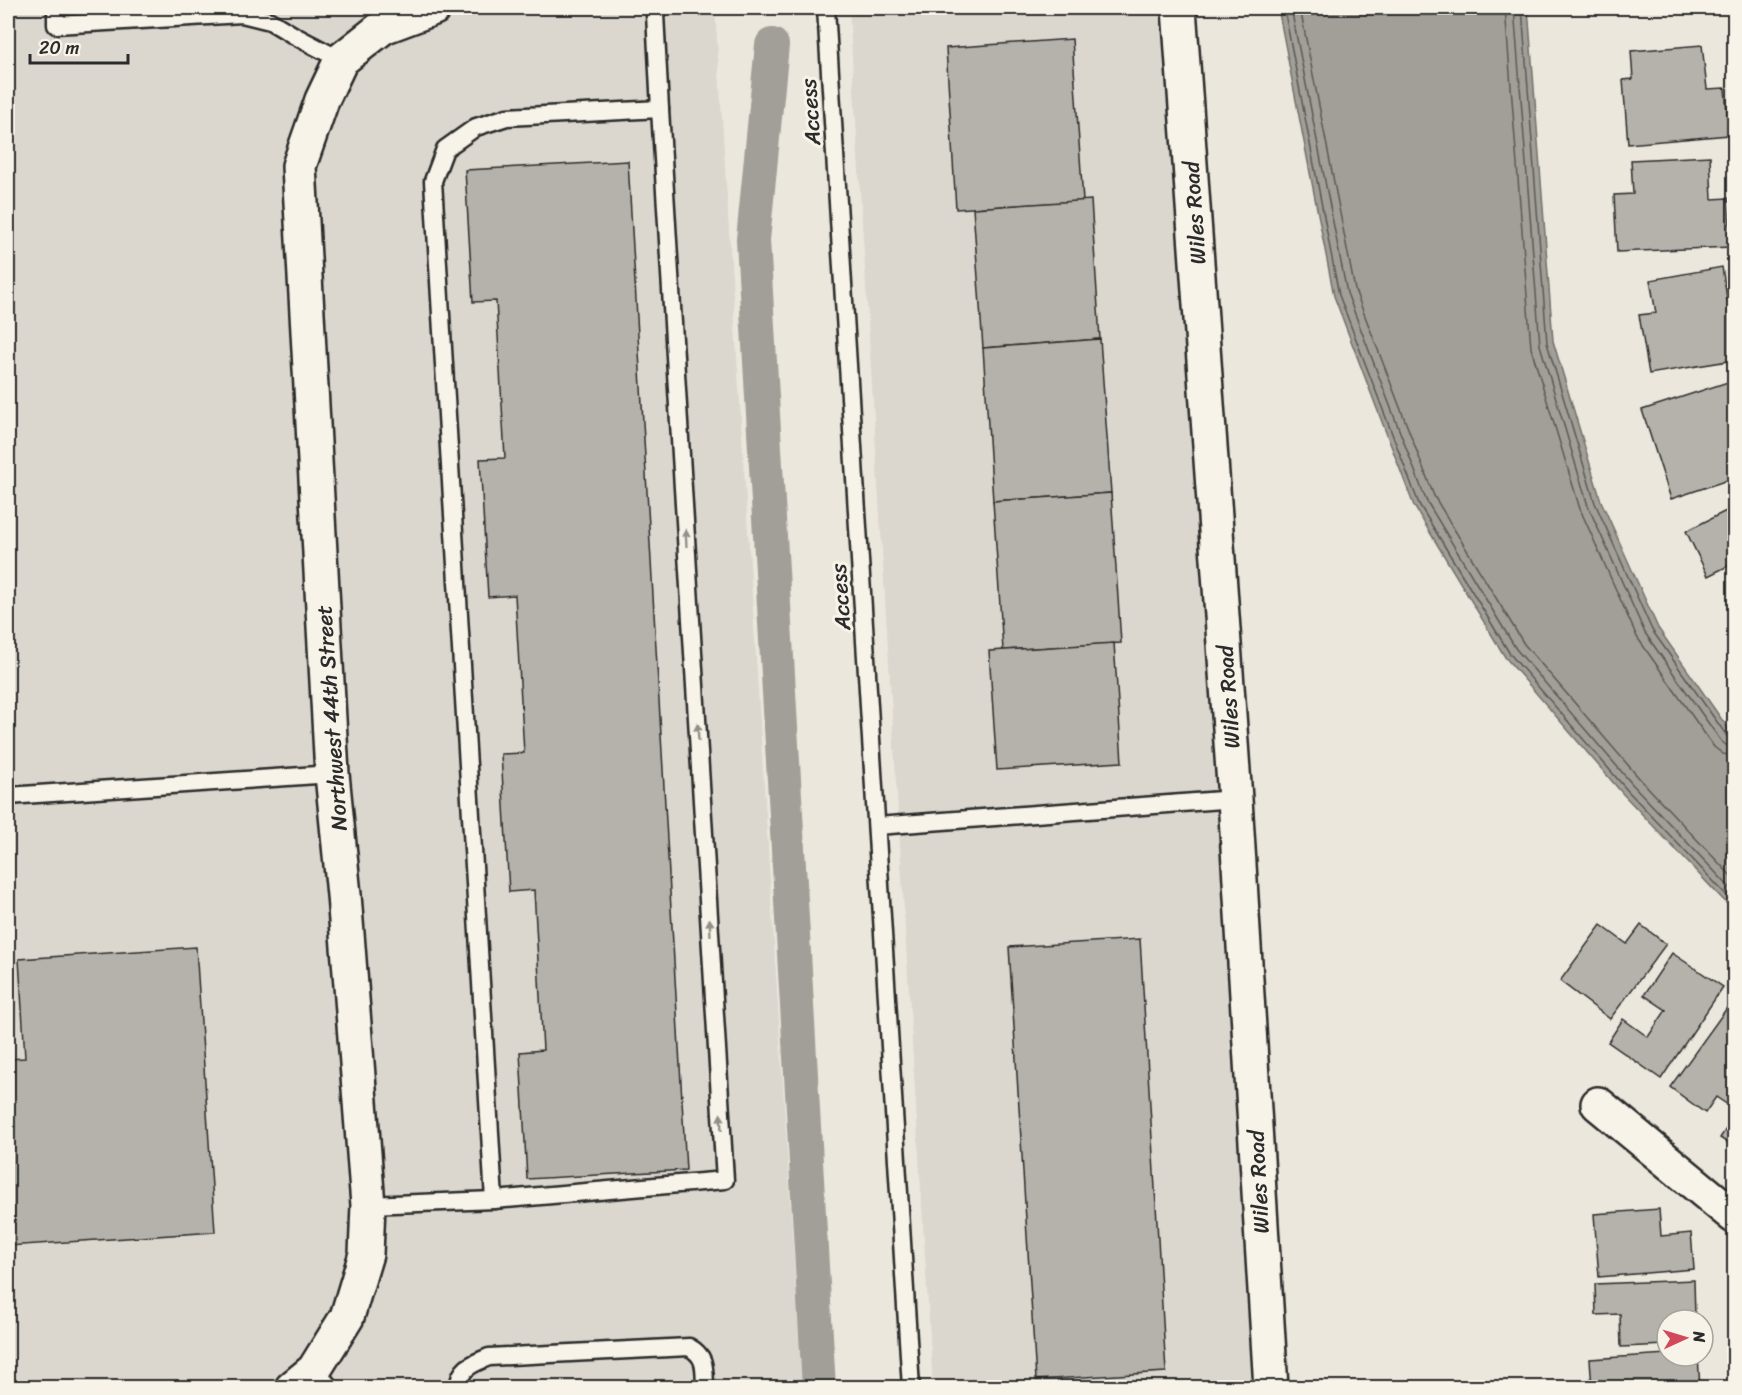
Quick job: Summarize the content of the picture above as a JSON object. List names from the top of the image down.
{
  "streets": {
    "street": ["Wiles Road", "Northwest 44th Street"],
    "lane": ["Access"]
  },
  "scale_bar": "20 m",
  "north": "right"
}
